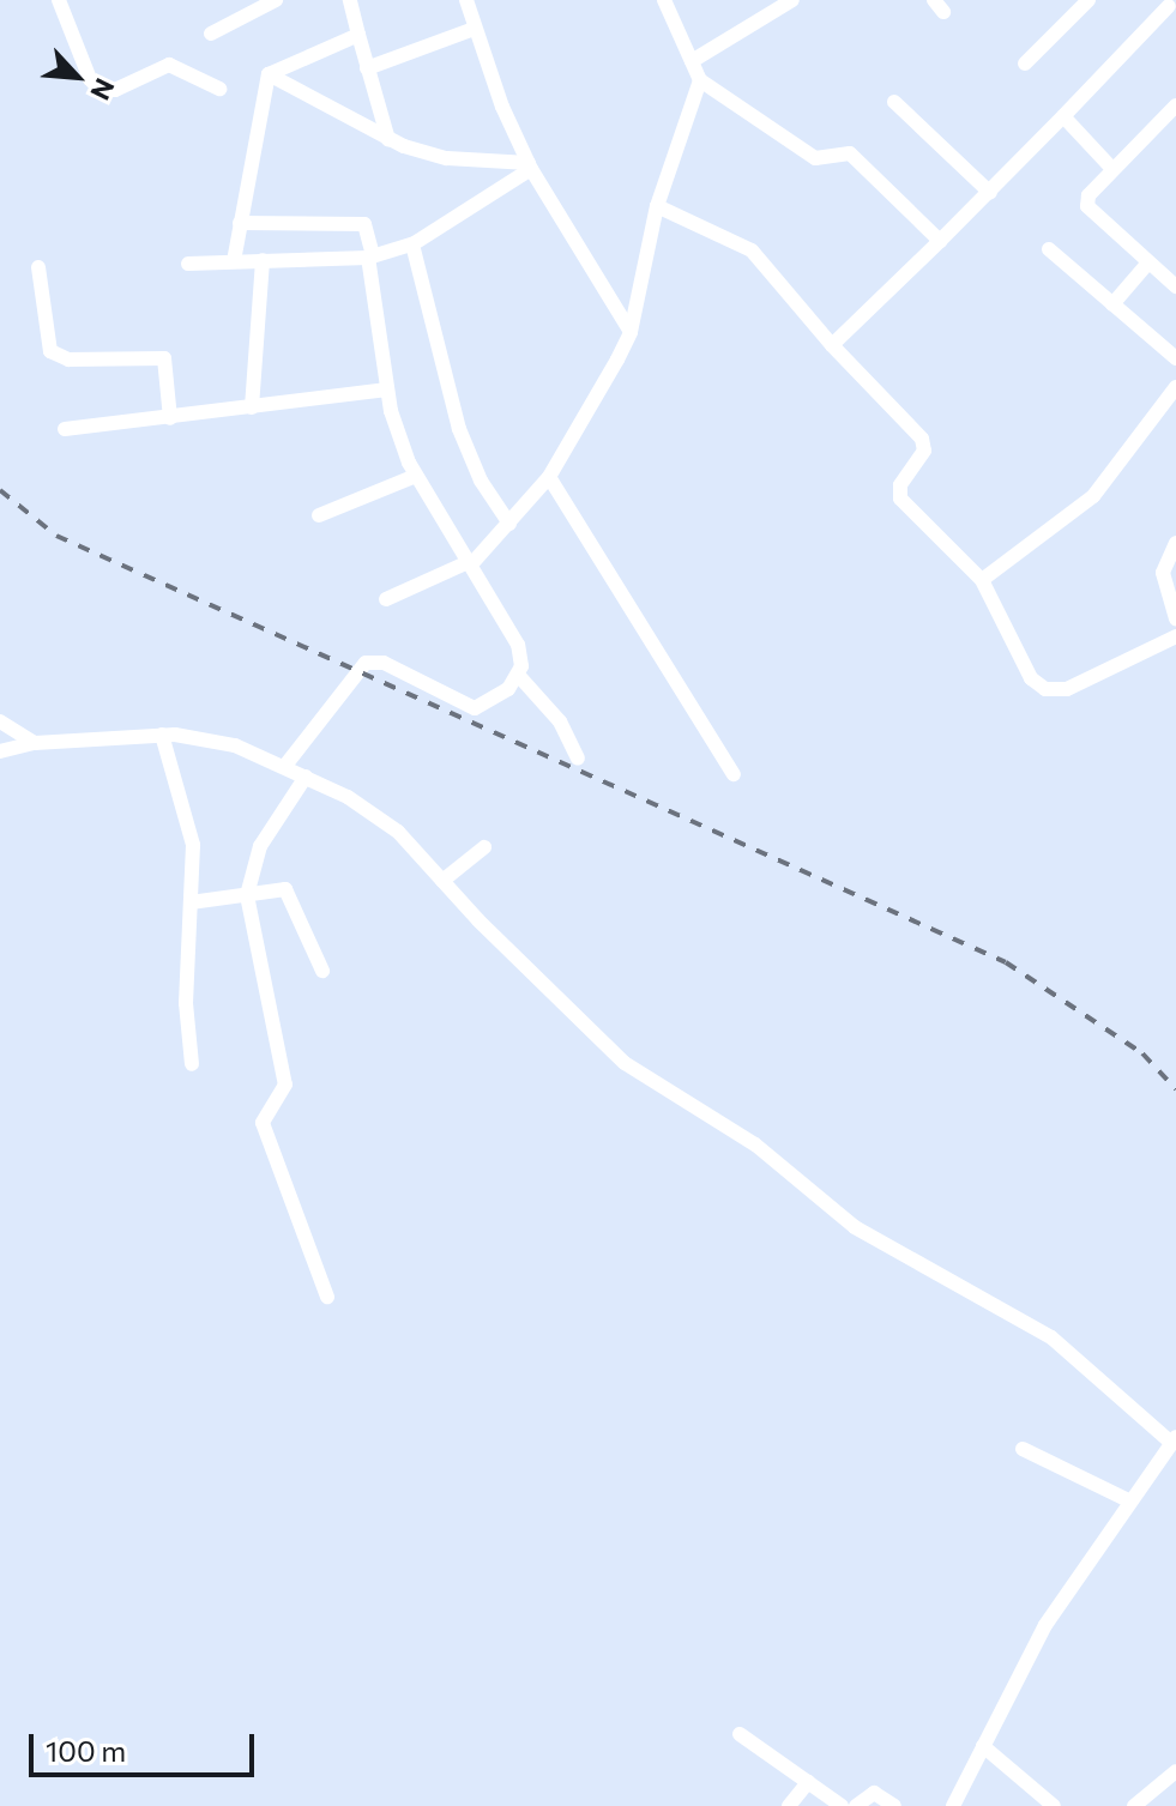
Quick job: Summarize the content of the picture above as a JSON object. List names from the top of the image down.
{
  "scale_bar": "100 m",
  "north": "bottom right"
}
